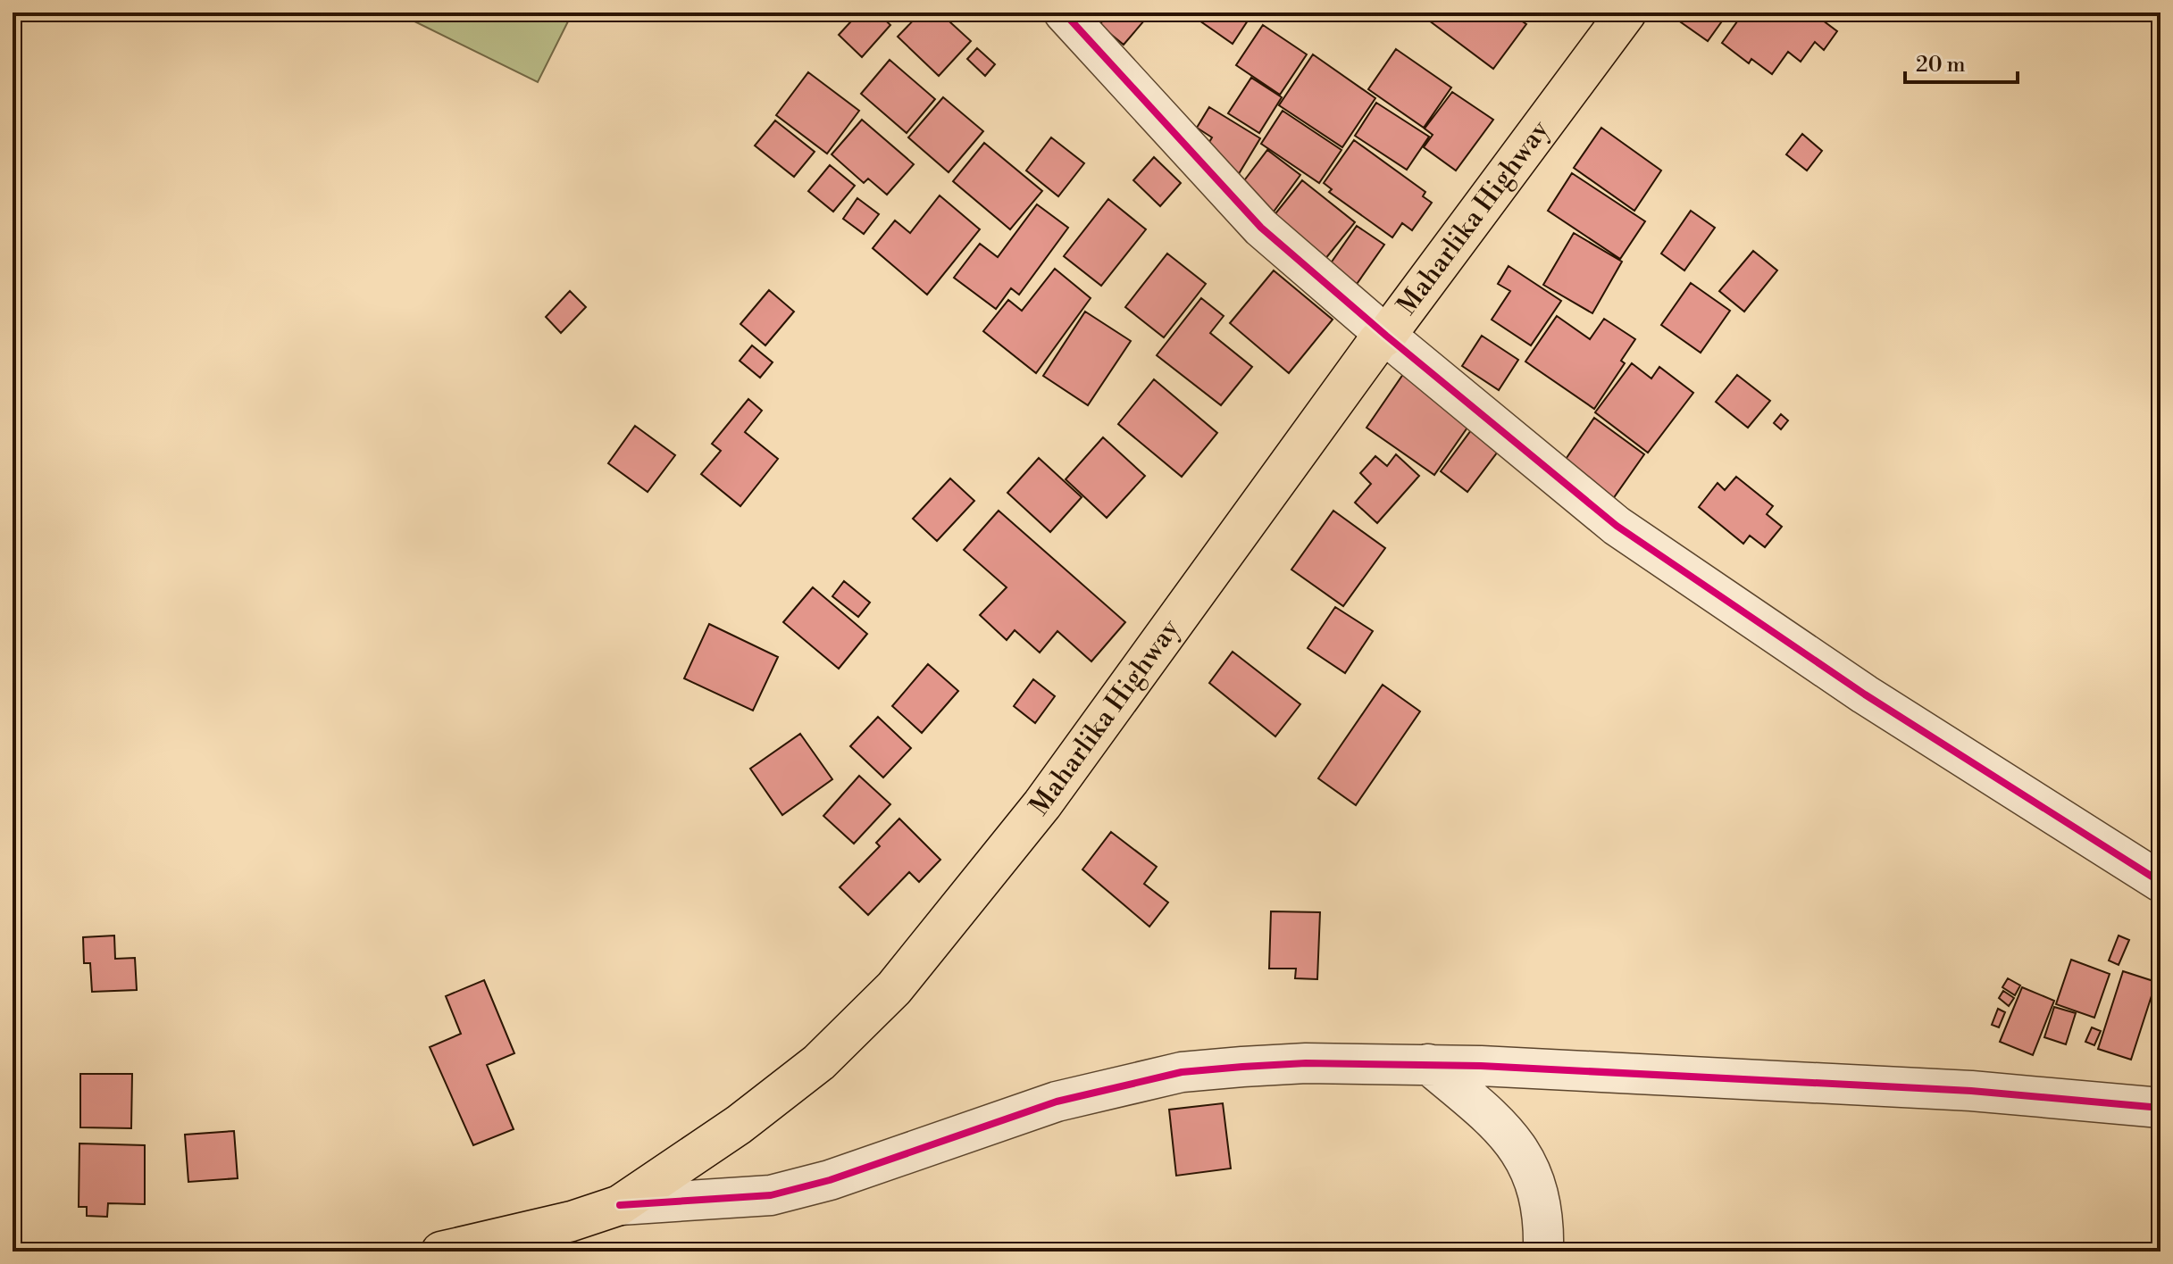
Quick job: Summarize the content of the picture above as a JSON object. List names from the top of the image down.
{
  "streets": {
    "highway": ["Maharlika Highway"]
  },
  "scale_bar": "20 m"
}
